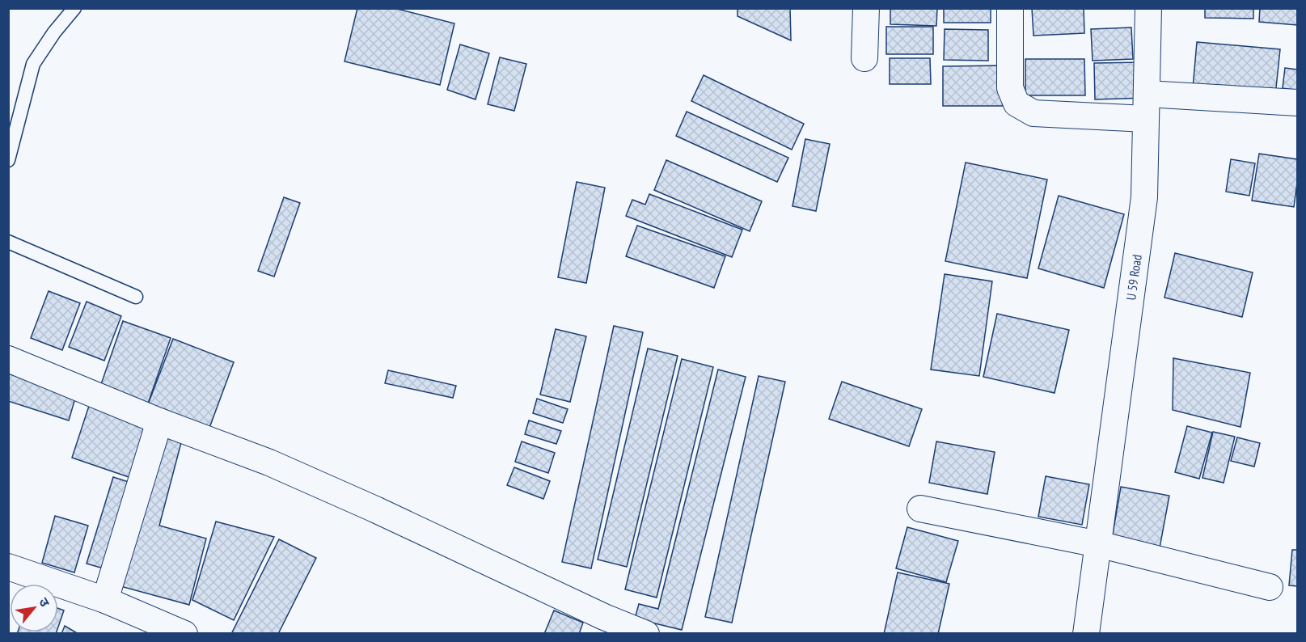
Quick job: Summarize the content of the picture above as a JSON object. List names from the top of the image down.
{
  "streets": {
    "street": ["U 59 Road"]
  },
  "north": "top right"
}
